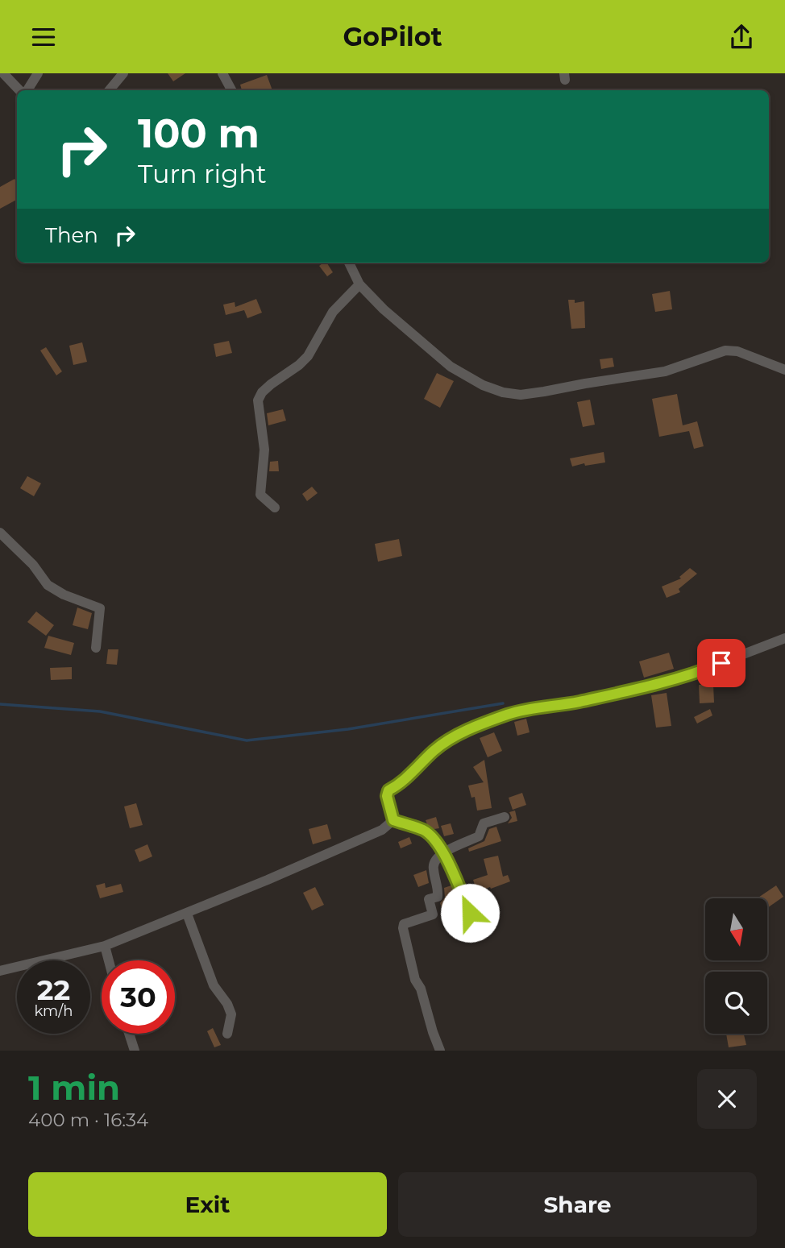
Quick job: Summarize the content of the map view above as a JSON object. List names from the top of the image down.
{
  "north": "bottom",
  "page": {
    "header": "GoPilot",
    "turn": ["100 m", "Turn right"],
    "then": "Then",
    "speed": "22 km/h",
    "limit": "30",
    "heading": ["1 min", "400 m · 16:34"],
    "buttons": ["Exit", "Share"]
  }
}
